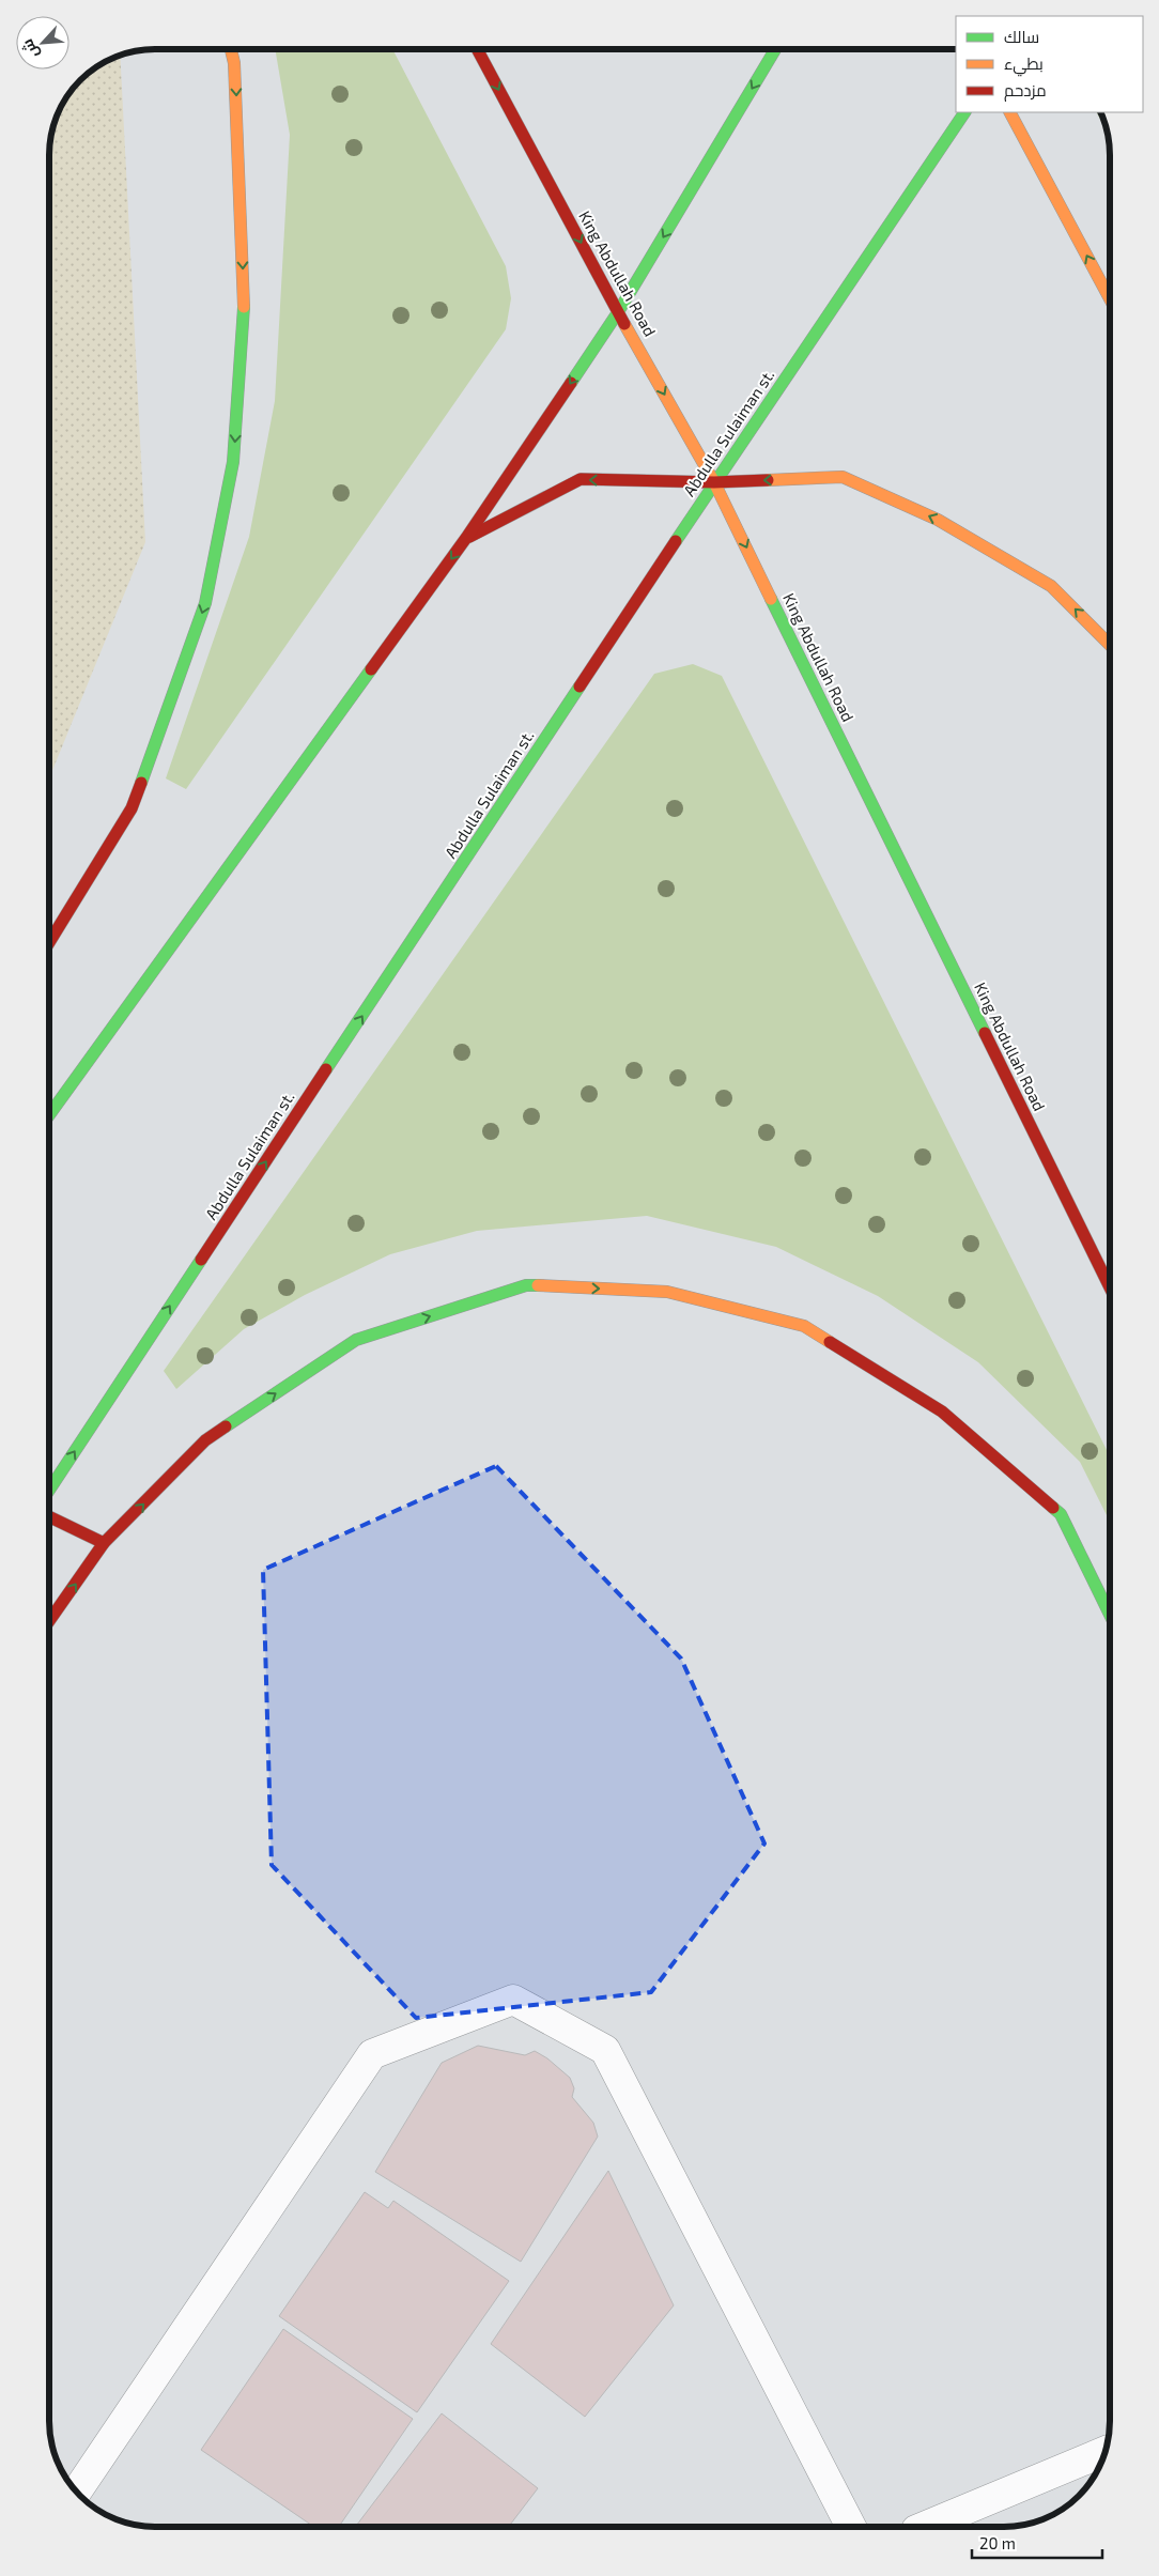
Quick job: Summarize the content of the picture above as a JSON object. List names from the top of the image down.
{
  "streets": {
    "main road": ["King Abdullah Road", "Abdulla Sulaiman st."]
  },
  "crossings": [
    ["King Abdullah Road", "Abdulla Sulaiman st."]
  ],
  "one_way": ["King Abdullah Road", "Abdulla Sulaiman st."],
  "legend": ["سالك", "بطيء", "مزدحم"],
  "scale_bar": "20 m",
  "north": "bottom left"
}
